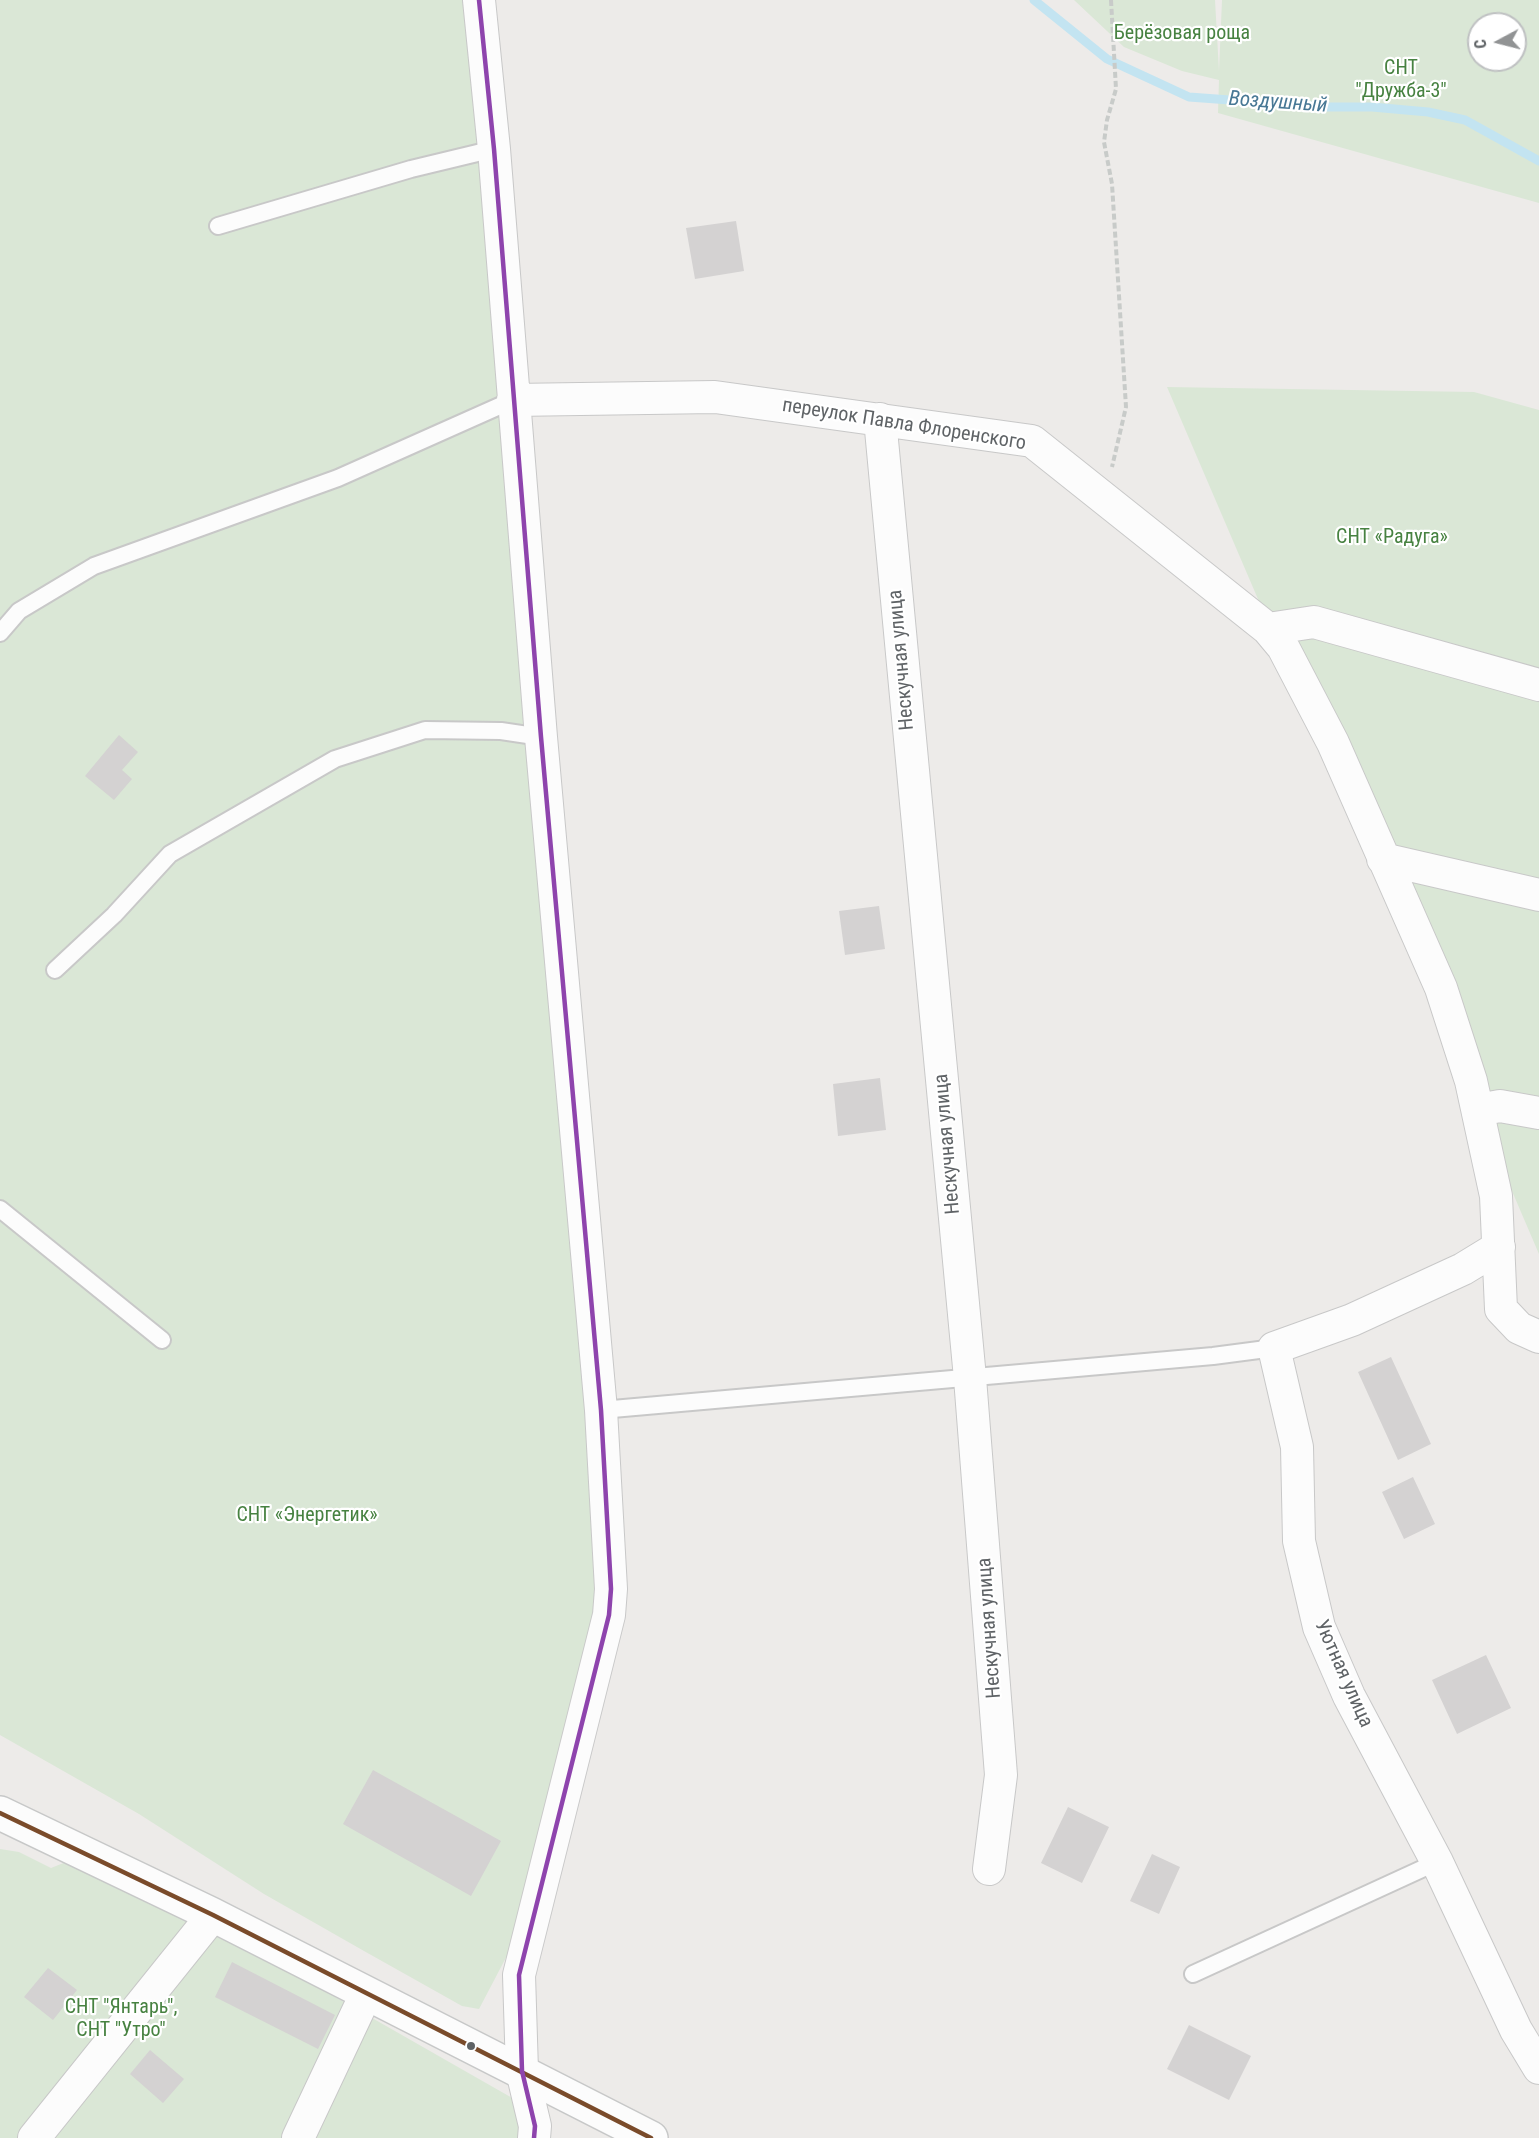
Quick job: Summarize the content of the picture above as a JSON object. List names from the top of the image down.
{
  "streets": {
    "street": ["переулок Павла Флоренского", "Нескучная улица", "Уютная улица"]
  },
  "crossings": [
    ["переулок Павла Флоренского", "Нескучная улица"]
  ],
  "water": ["Воздушный"],
  "parks": [
    "Берёзовая роща",
    "СНТ \"Дружба-3\"",
    "СНТ «Радуга»",
    "СНТ «Энергетик»",
    "СНТ \"Янтарь\", СНТ \"Утро\""
  ],
  "north": "left"
}
